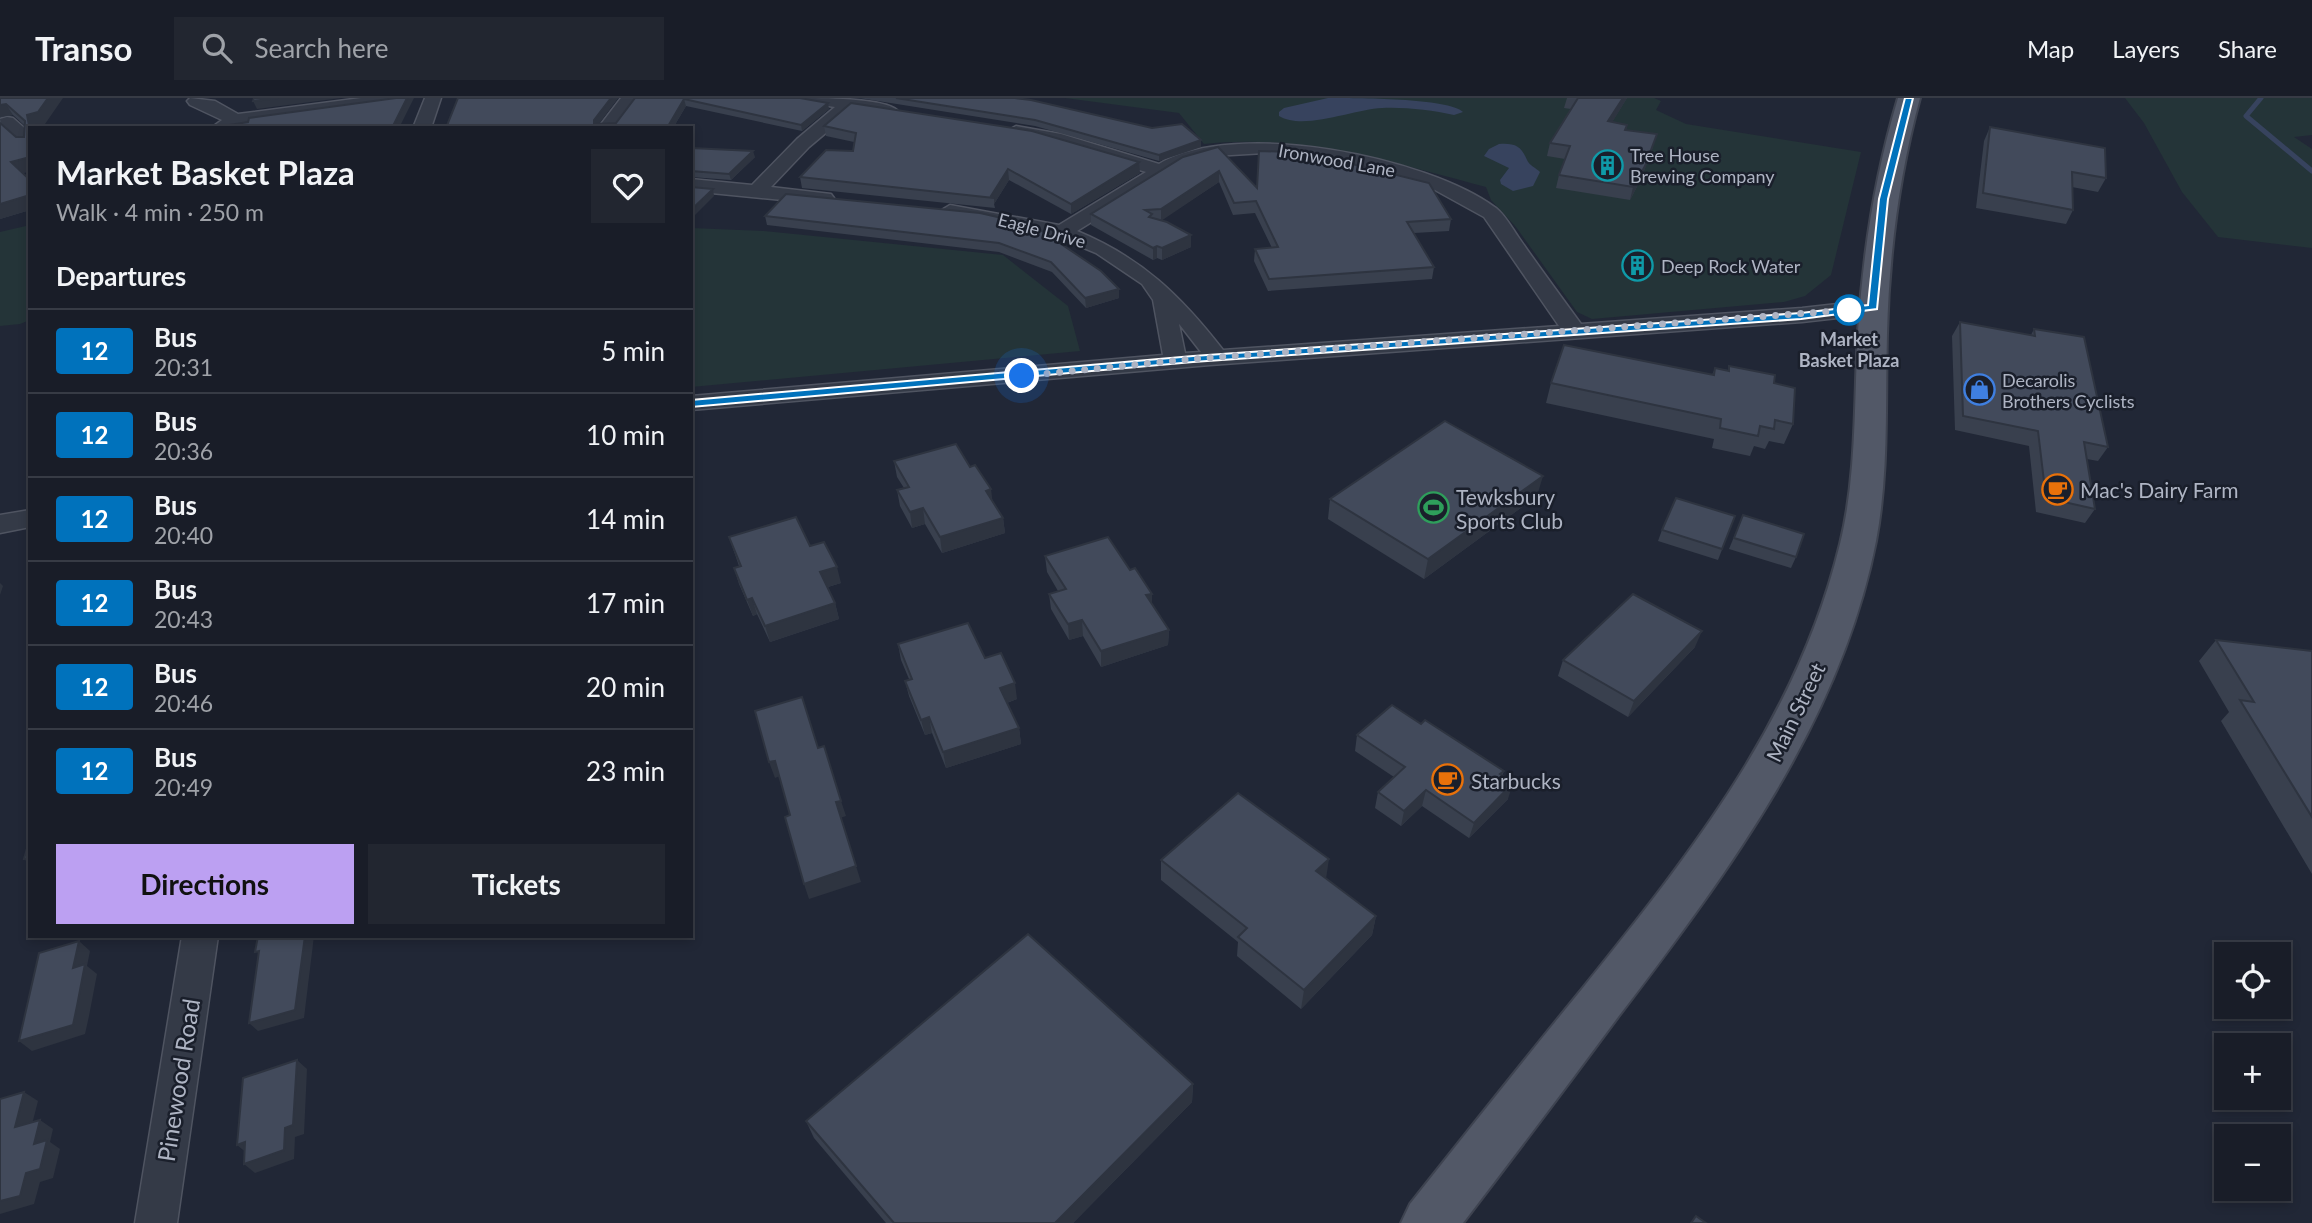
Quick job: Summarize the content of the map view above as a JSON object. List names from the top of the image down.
{
  "streets": {
    "main road": ["Main Street"],
    "street": ["Ironwood Lane", "Eagle Drive", "Pinewood Road"]
  },
  "crossings": [
    ["Ironwood Lane", "Eagle Drive"]
  ],
  "places": {
    "building": ["Tree House Brewing Company", "Deep Rock Water"],
    "other": ["Market Basket Plaza"],
    "shop": ["Decarolis Brothers Cyclists"],
    "cafe": ["Mac's Dairy Farm", "Starbucks"],
    "sports": ["Tewksbury Sports Club"]
  },
  "lines": ["bus line 12"],
  "page": {
    "header": "Transo",
    "search": "Search here",
    "nav": ["Map", "Layers", "Share"],
    "heading": [
      ["Market Basket Plaza", "Walk · 4 min · 250 m"],
      "Departures"
    ],
    "list": [
      {
        "mark": "12",
        "name": "Bus",
        "note": "20:31",
        "value": "5 min"
      },
      {
        "mark": "12",
        "name": "Bus",
        "note": "20:36",
        "value": "10 min"
      },
      {
        "mark": "12",
        "name": "Bus",
        "note": "20:40",
        "value": "14 min"
      },
      {
        "mark": "12",
        "name": "Bus",
        "note": "20:43",
        "value": "17 min"
      },
      {
        "mark": "12",
        "name": "Bus",
        "note": "20:46",
        "value": "20 min"
      },
      {
        "mark": "12",
        "name": "Bus",
        "note": "20:49",
        "value": "23 min"
      }
    ],
    "buttons": ["Directions", "Tickets"],
    "map_buttons": ["+", "−"]
  }
}
